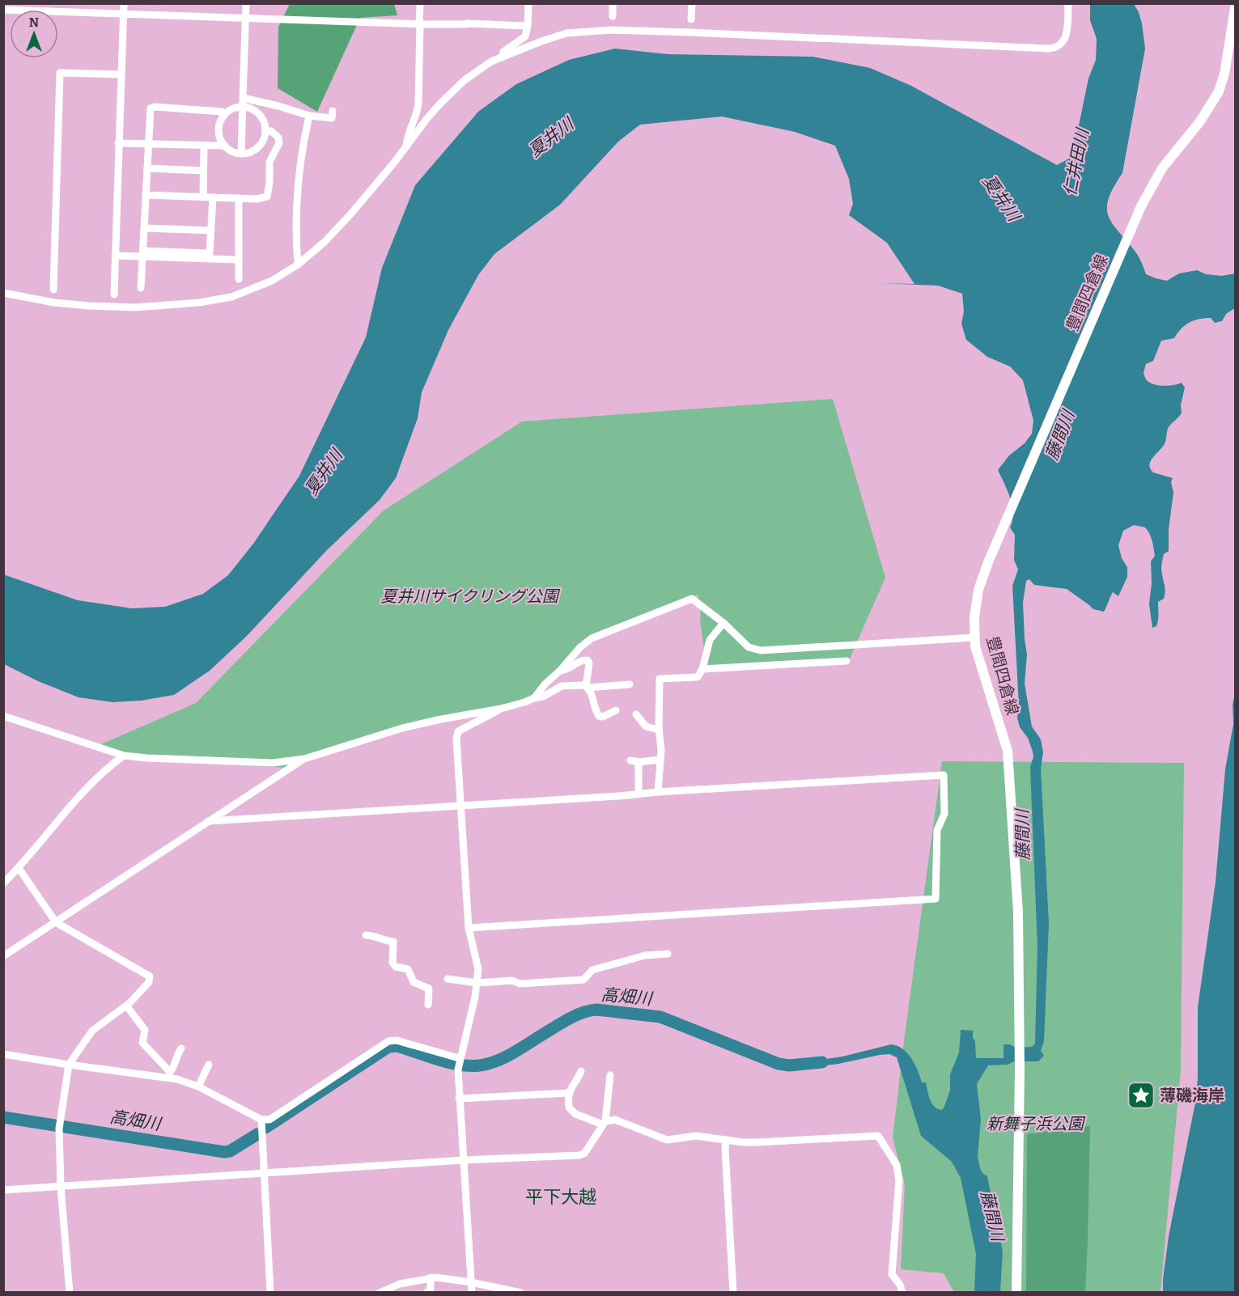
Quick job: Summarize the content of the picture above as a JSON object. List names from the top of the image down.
{
  "streets": {
    "main road": ["豊間四倉線"]
  },
  "districts": ["平下大越"],
  "water": [
    "夏井川",
    "仁井田川",
    "藤間川",
    "高畑川"
  ],
  "parks": ["夏井川サイクリング公園", "新舞子浜公園"],
  "places": {
    "place": ["薄磯海岸"]
  },
  "north": "top"
}
